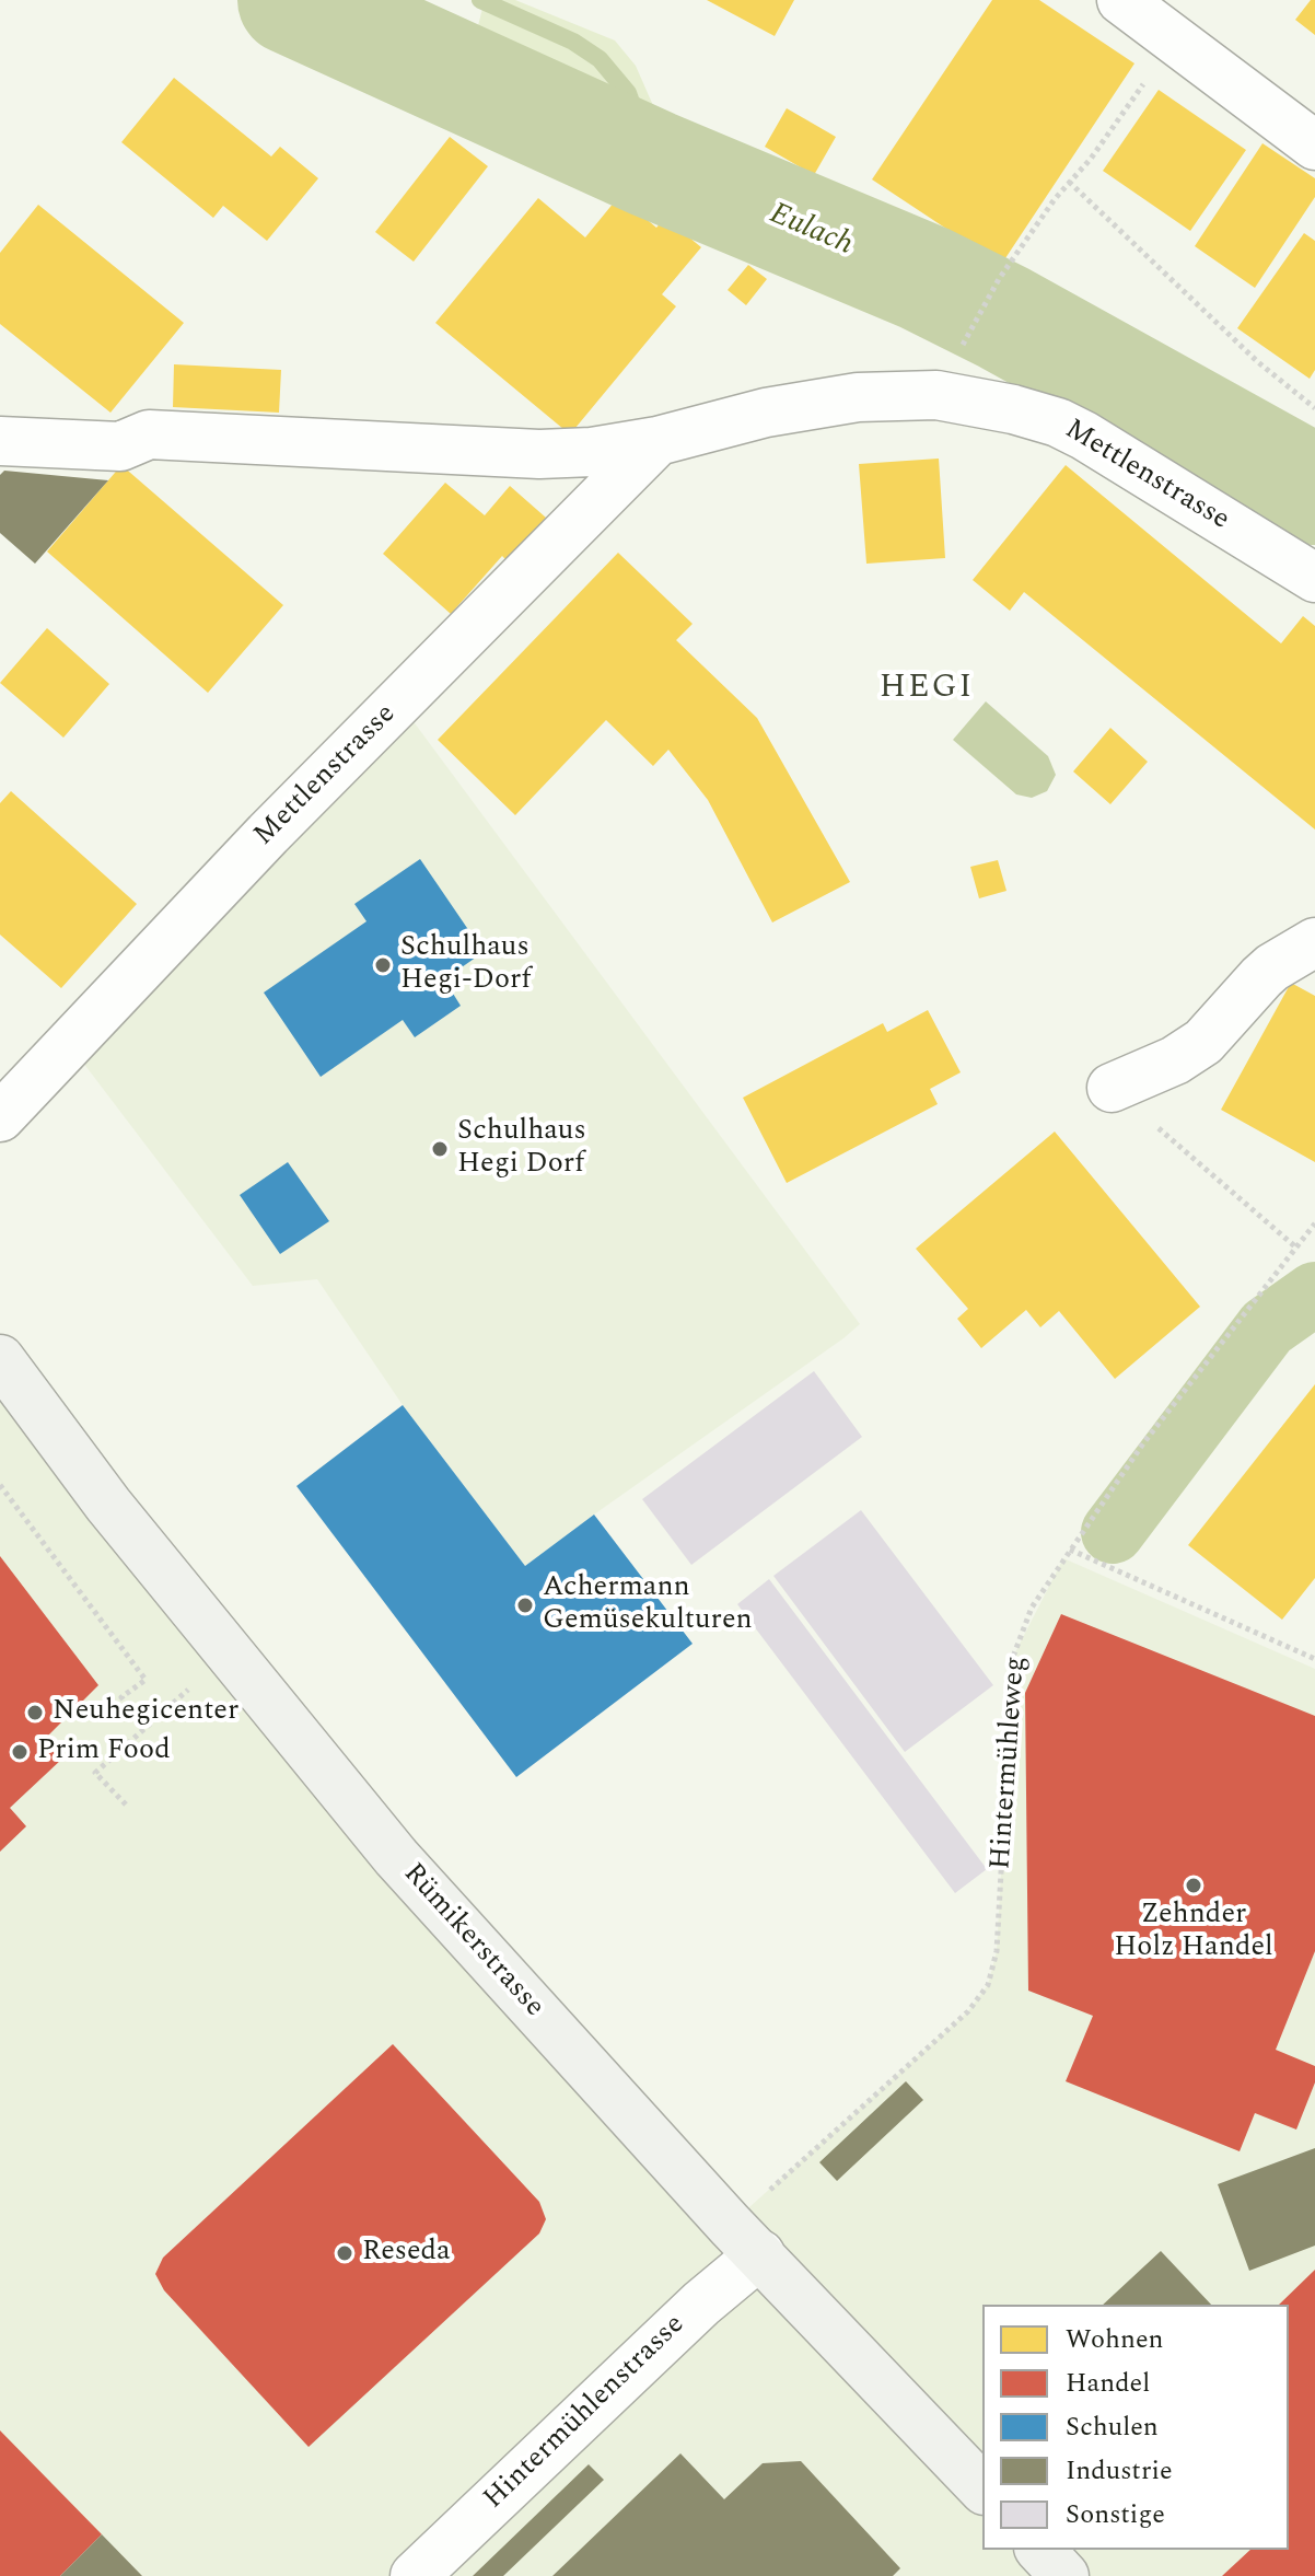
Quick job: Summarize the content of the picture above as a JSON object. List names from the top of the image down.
{
  "streets": {
    "main road": ["Rümikerstrasse"],
    "street": ["Mettlenstrasse", "Hintermühlenstrasse"],
    "path": ["Hintermühleweg"]
  },
  "crossings": [
    ["Rümikerstrasse", "Hintermühlenstrasse"]
  ],
  "districts": ["HEGI"],
  "water": ["Eulach"],
  "places": [
    "Schulhaus Hegi-Dorf",
    "Schulhaus Hegi Dorf",
    "Achermann Gemüsekulturen",
    "Neuhegicenter",
    "Prim Food",
    "Zehnder Holz Handel",
    "Reseda"
  ],
  "legend": [
    "Wohnen",
    "Handel",
    "Schulen",
    "Industrie",
    "Sonstige"
  ]
}
